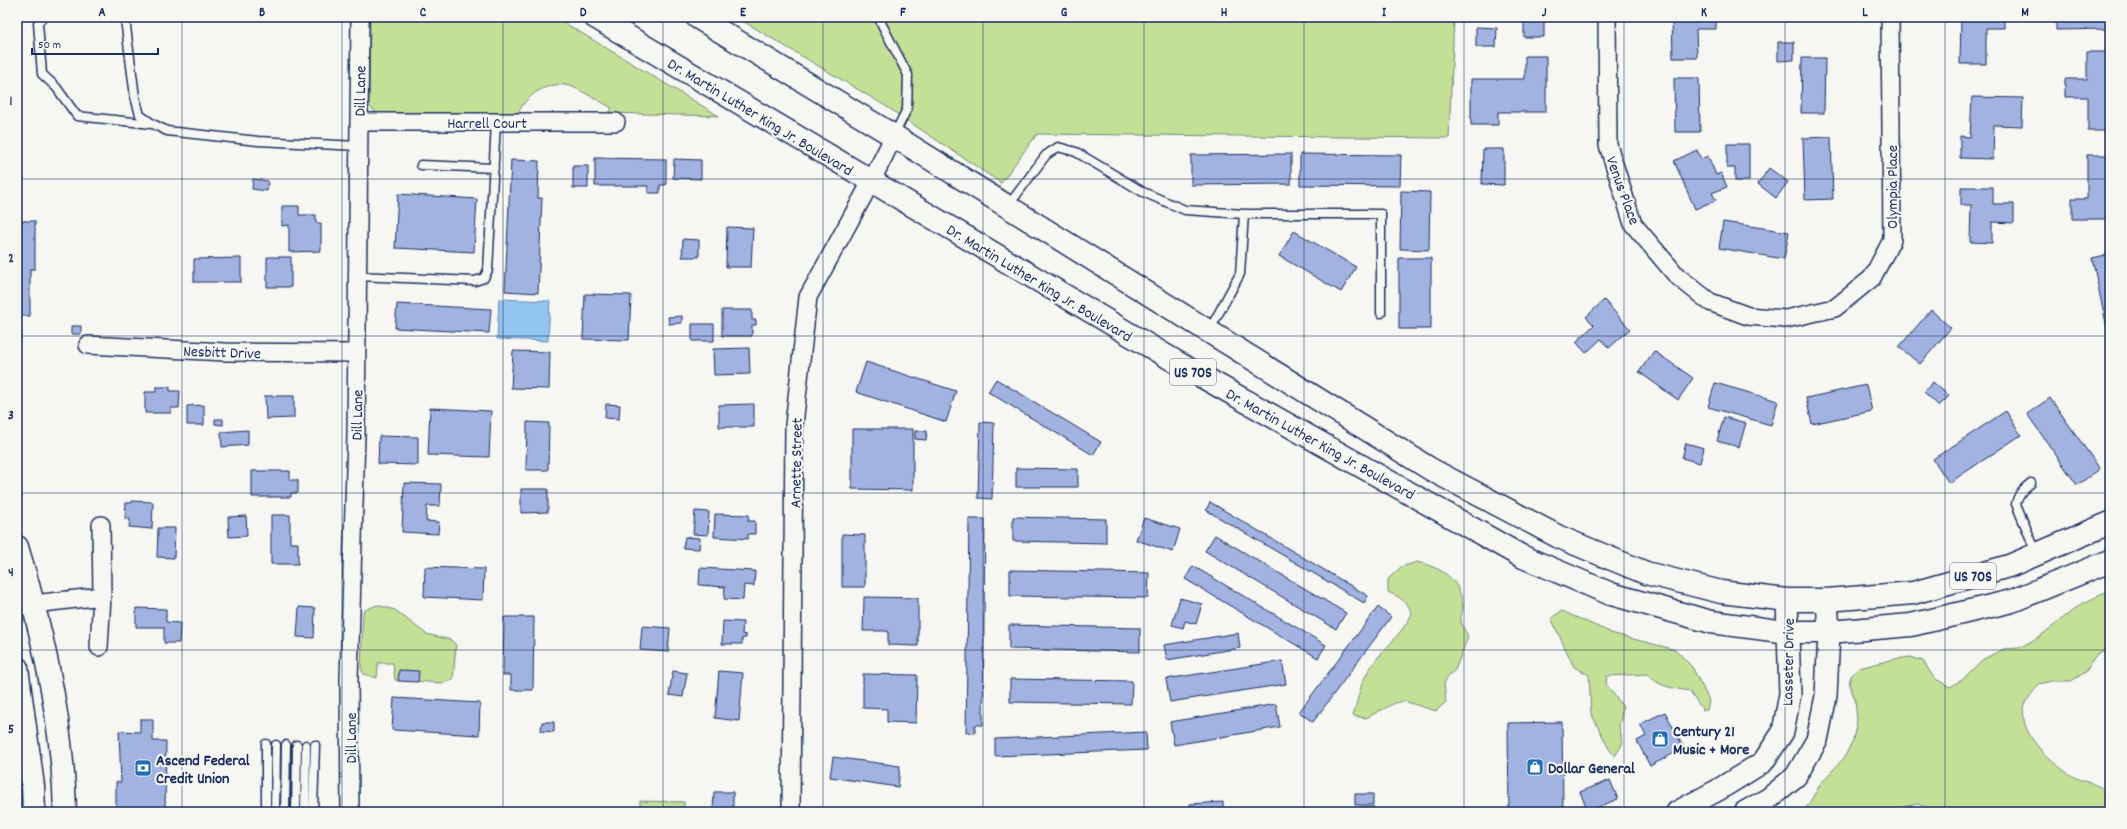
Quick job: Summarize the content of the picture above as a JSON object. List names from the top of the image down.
{
  "streets": {
    "main road": ["Dr. Martin Luther King Jr. Boulevard", "US 70S"],
    "street": [
      "Dill Lane",
      "Harrell Court",
      "Olympia Place",
      "Venus Place",
      "Nesbitt Drive",
      "Arnette Street",
      "Lasseter Drive"
    ]
  },
  "crossings": [
    ["Dill Lane", "Harrell Court"],
    ["Dill Lane", "Nesbitt Drive"],
    ["Dr. Martin Luther King Jr. Boulevard", "Arnette Street"],
    ["Dr. Martin Luther King Jr. Boulevard", "Lasseter Drive"],
    ["Olympia Place", "Venus Place"]
  ],
  "places": {
    "shop": ["Century 21 Music + More", "Dollar General"],
    "bank": ["Ascend Federal Credit Union"]
  },
  "scale_bar": "50 m",
  "grid": {
    "columns": [
      "A",
      "B",
      "C",
      "D",
      "E",
      "F",
      "G",
      "H",
      "I",
      "J",
      "K",
      "L",
      "M"
    ],
    "rows": [
      "1",
      "2",
      "3",
      "4",
      "5"
    ]
  }
}
